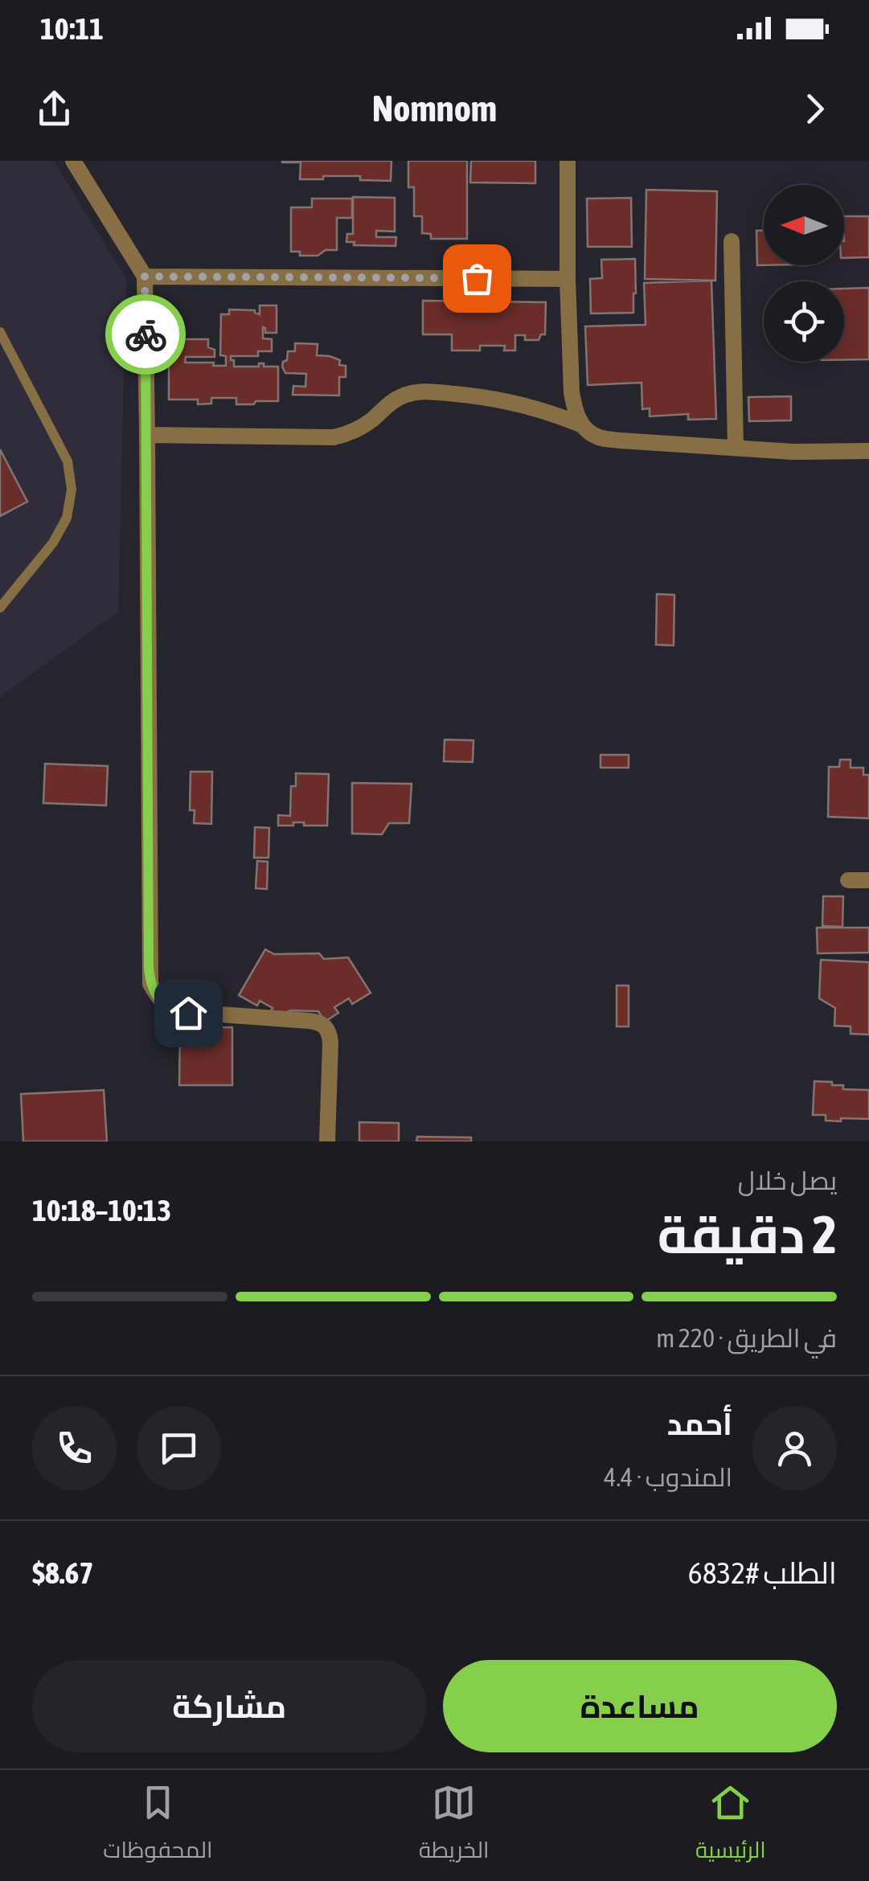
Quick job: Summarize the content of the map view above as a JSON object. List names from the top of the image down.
{
  "north": "left",
  "page": {
    "status": "10:11",
    "header": "Nomnom",
    "heading": ["2 دقيقة", "يصل خلال", "10:13–10:18"],
    "panel": [
      "أحمد",
      "المندوب · 4.4",
      "الطلب #6832",
      "$8.67"
    ],
    "bar": "في الطريق · 220 m",
    "buttons": ["مساعدة", "مشاركة"],
    "tabs": ["الرئيسية", "الخريطة", "المحفوظات"]
  }
}
